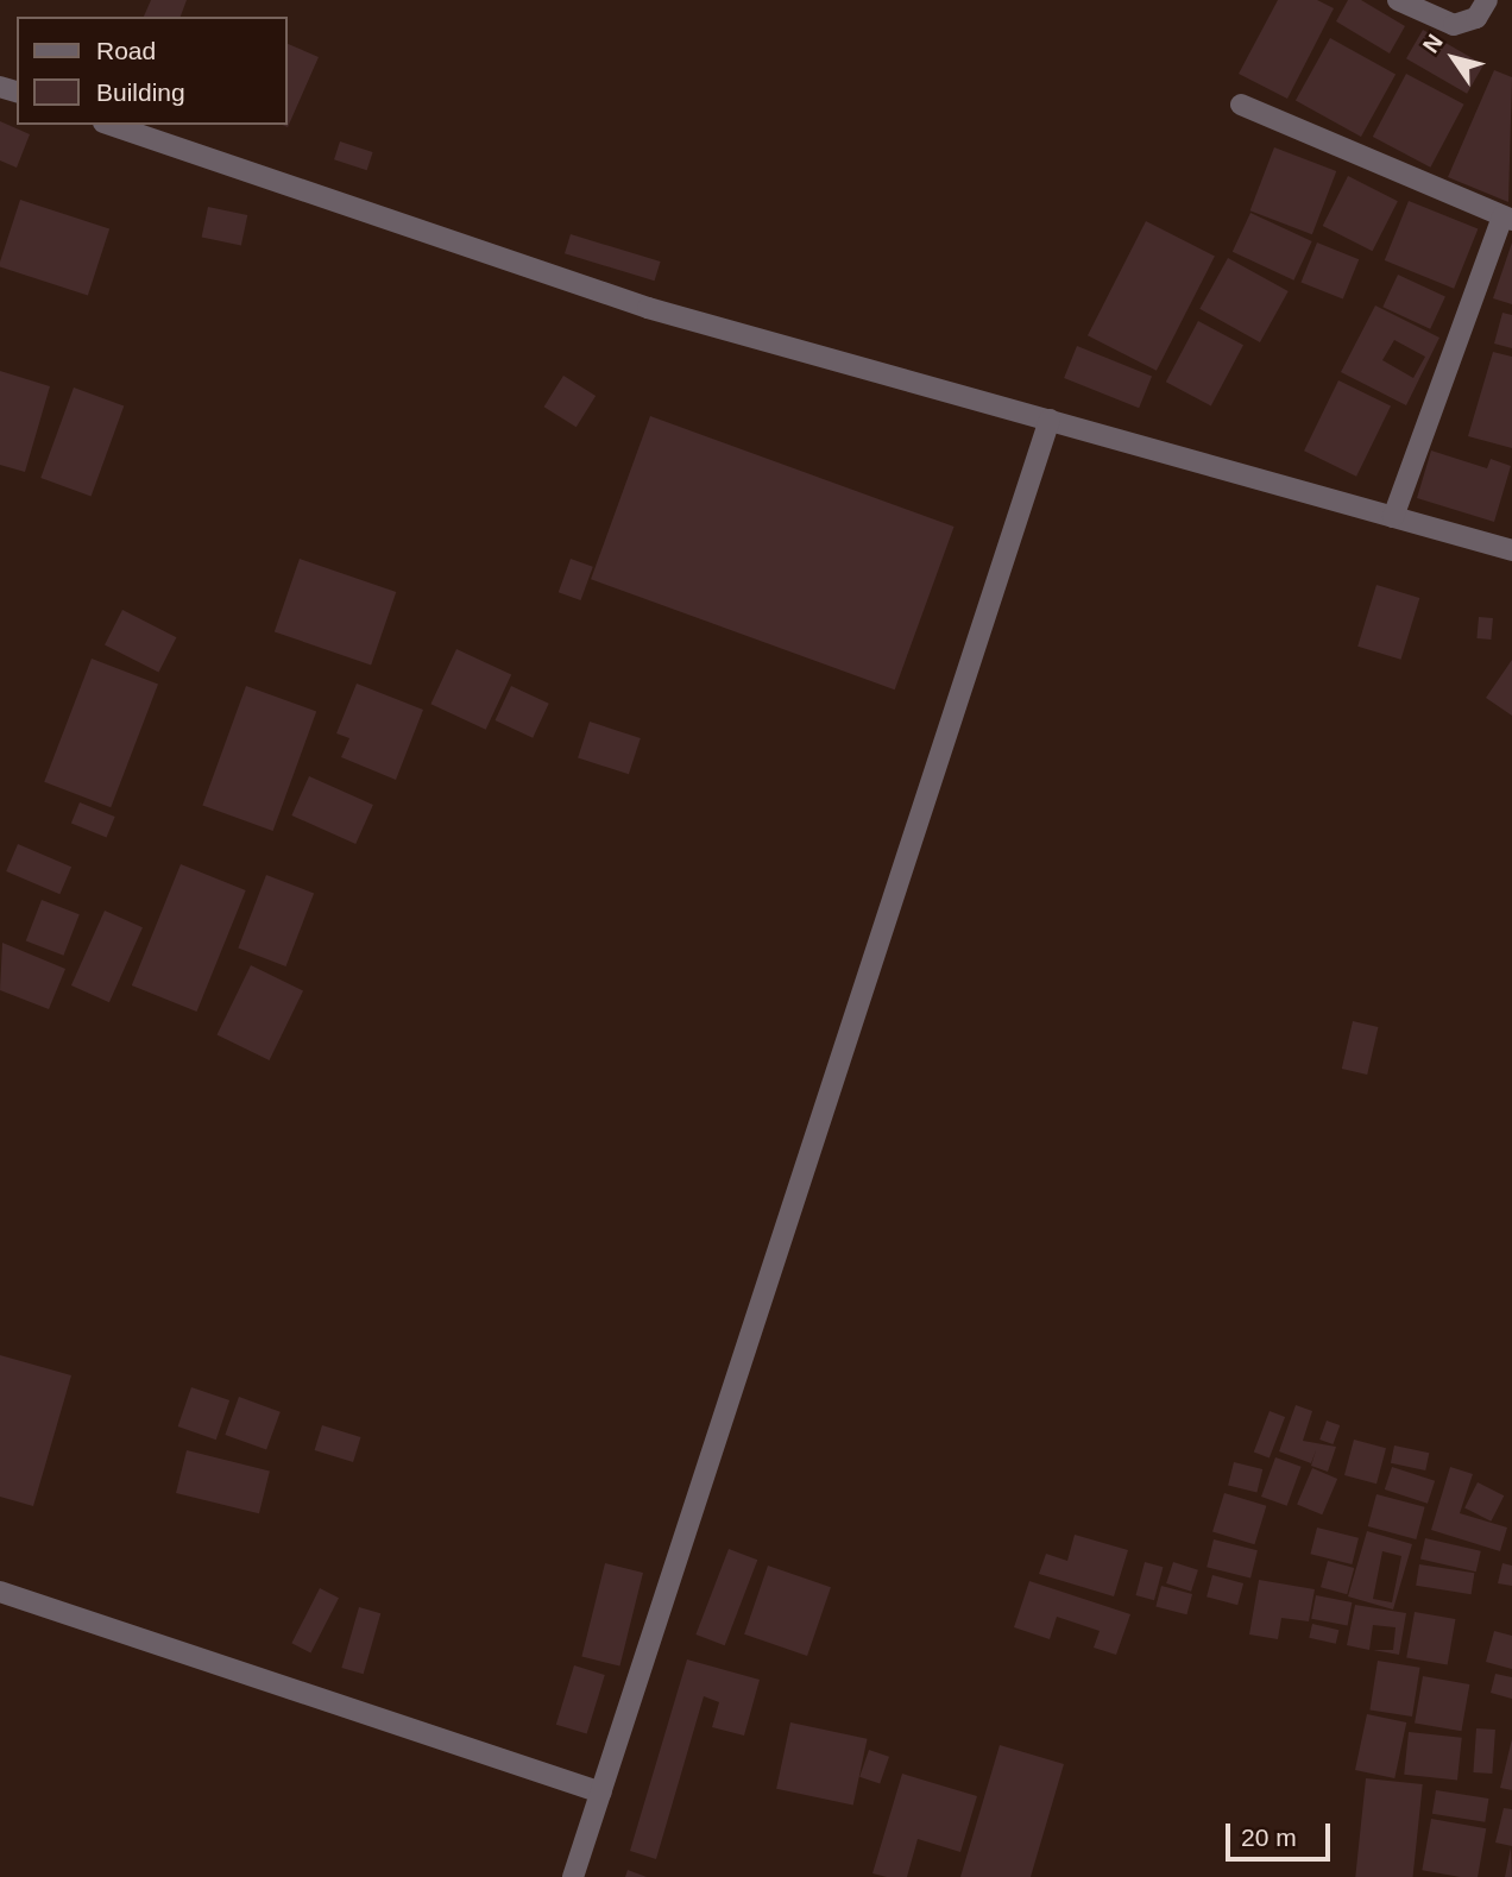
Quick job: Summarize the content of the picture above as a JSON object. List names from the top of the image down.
{
  "legend": ["Road", "Building"],
  "scale_bar": "20 m",
  "north": "top left"
}
